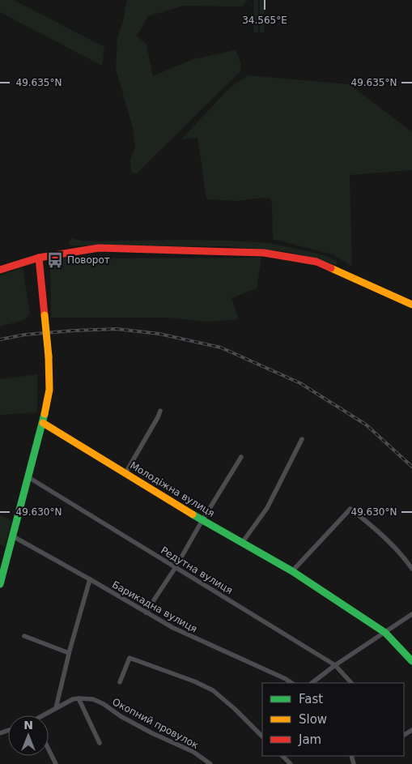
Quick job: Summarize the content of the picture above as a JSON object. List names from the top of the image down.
{
  "streets": {
    "street": [
      "Молодіжна вулиця",
      "Редутна вулиця",
      "Барикадна вулиця",
      "Окопний провулок"
    ]
  },
  "places": {
    "bus stop": ["Поворот"]
  },
  "legend": ["Fast", "Slow", "Jam"],
  "north": "top",
  "coordinates": ["34.565°E", "49.635°N", "49.630°N"]
}
